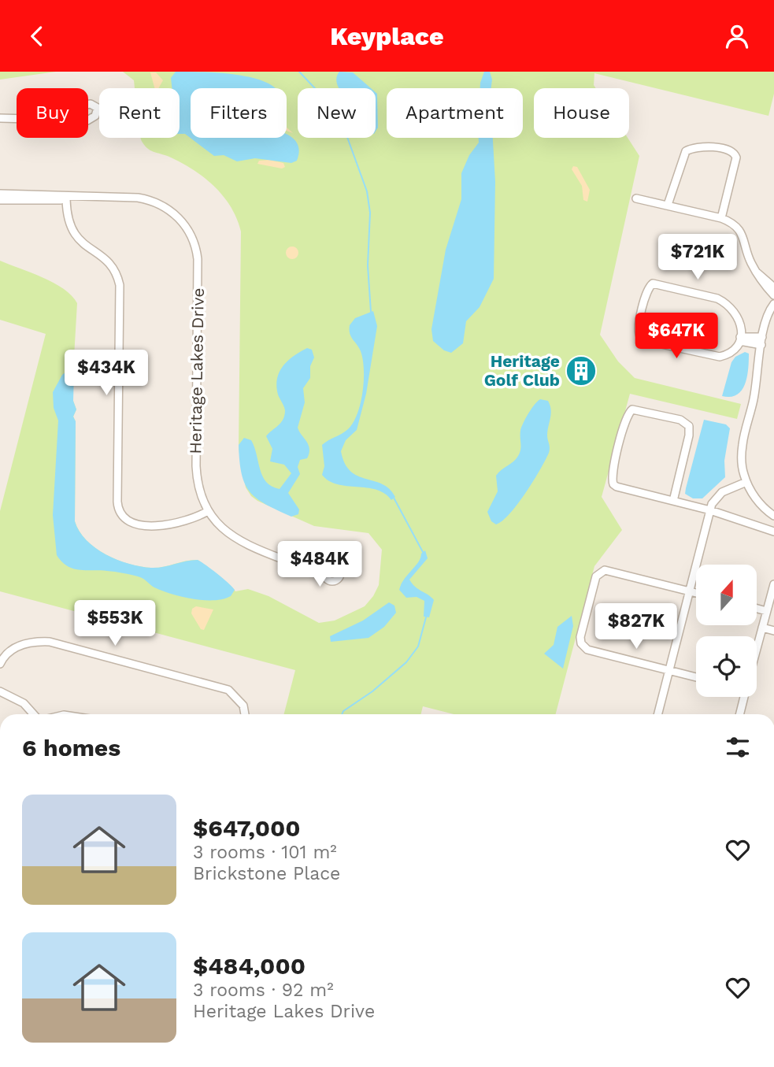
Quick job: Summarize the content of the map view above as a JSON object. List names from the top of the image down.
{
  "streets": {
    "street": ["Heritage Lakes Drive"]
  },
  "places": {
    "building": ["Heritage Golf Club"]
  },
  "north": "top",
  "page": {
    "header": "Keyplace",
    "chip": [
      "Buy",
      "Rent",
      "Filters",
      "New",
      "Apartment",
      "House"
    ],
    "price": [
      "$721K",
      "$647K",
      "$434K",
      "$484K",
      "$553K",
      "$827K"
    ],
    "heading": "6 homes",
    "list": [
      {
        "name": "$647,000",
        "note": "3 rooms · 101 m² · Brickstone Place"
      },
      {
        "name": "$484,000",
        "note": "3 rooms · 92 m² · Heritage Lakes Drive"
      }
    ]
  }
}
